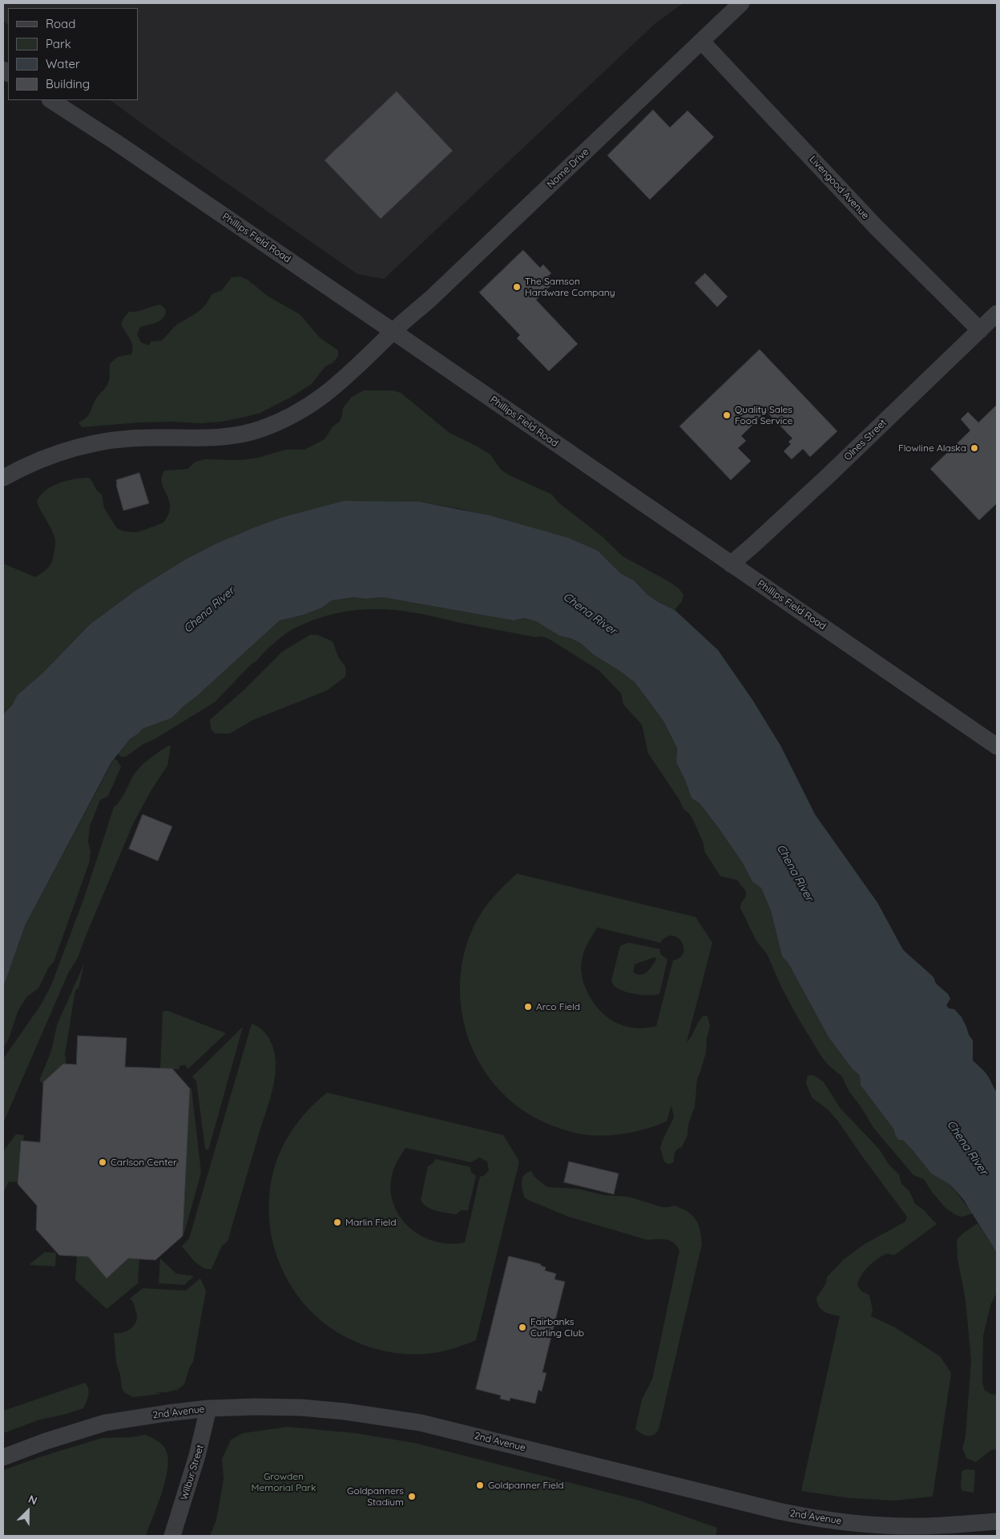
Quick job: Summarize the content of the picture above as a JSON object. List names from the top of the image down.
{
  "streets": {
    "street": [
      "Nome Drive",
      "Livengood Avenue",
      "Phillips Field Road",
      "Olnes Street",
      "2nd Avenue",
      "Wilbur Street"
    ]
  },
  "crossings": [
    ["Nome Drive", "Livengood Avenue"],
    ["Nome Drive", "Phillips Field Road"],
    ["Livengood Avenue", "Olnes Street"],
    ["Phillips Field Road", "Olnes Street"],
    ["2nd Avenue", "Wilbur Street"]
  ],
  "water": ["Chena River"],
  "parks": ["Growden Memorial Park"],
  "places": [
    "The Samson Hardware Company",
    "Quality Sales Food Service",
    "Flowline Alaska",
    "Arco Field",
    "Carlson Center",
    "Marlin Field",
    "Fairbanks Curling Club",
    "Goldpanner Field",
    "Goldpanners Stadium"
  ],
  "legend": [
    "Road",
    "Park",
    "Water",
    "Building"
  ],
  "north": "top right"
}
